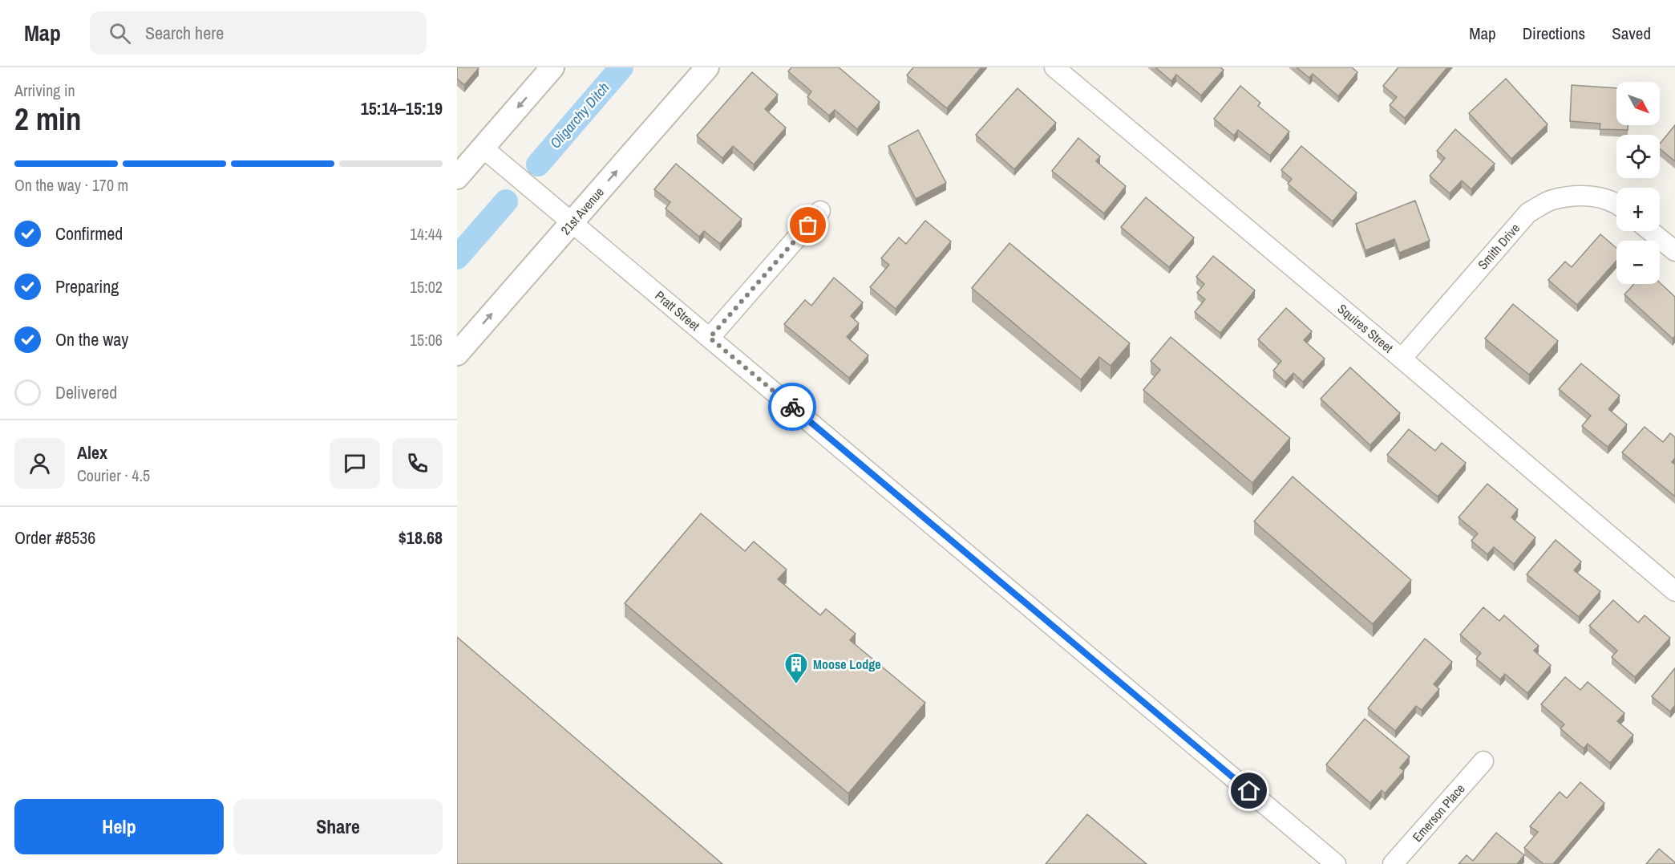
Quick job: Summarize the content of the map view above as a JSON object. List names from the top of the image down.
{
  "streets": {
    "street": [
      "21st Avenue",
      "Smith Drive",
      "Pratt Street",
      "Squires Street",
      "Emerson Place"
    ]
  },
  "crossings": [
    ["21st Avenue", "Pratt Street"],
    ["Smith Drive", "Squires Street"]
  ],
  "water": ["Oligarchy Ditch"],
  "places": {
    "building": ["Moose Lodge"]
  },
  "north": "bottom right",
  "page": {
    "header": "Map",
    "search": "Search here",
    "nav": ["Map", "Directions", "Saved"],
    "heading": ["2 min", "Arriving in", "15:14–15:19"],
    "panel": [
      "Alex",
      "Courier · 4.5",
      "Order #8536",
      "$18.68"
    ],
    "map_buttons": ["+", "−"],
    "bar": "On the way · 170 m",
    "list": [
      ["Confirmed", "14:44"],
      ["Preparing", "15:02"],
      ["On the way", "15:06"],
      "Delivered"
    ],
    "buttons": ["Help", "Share"]
  }
}
